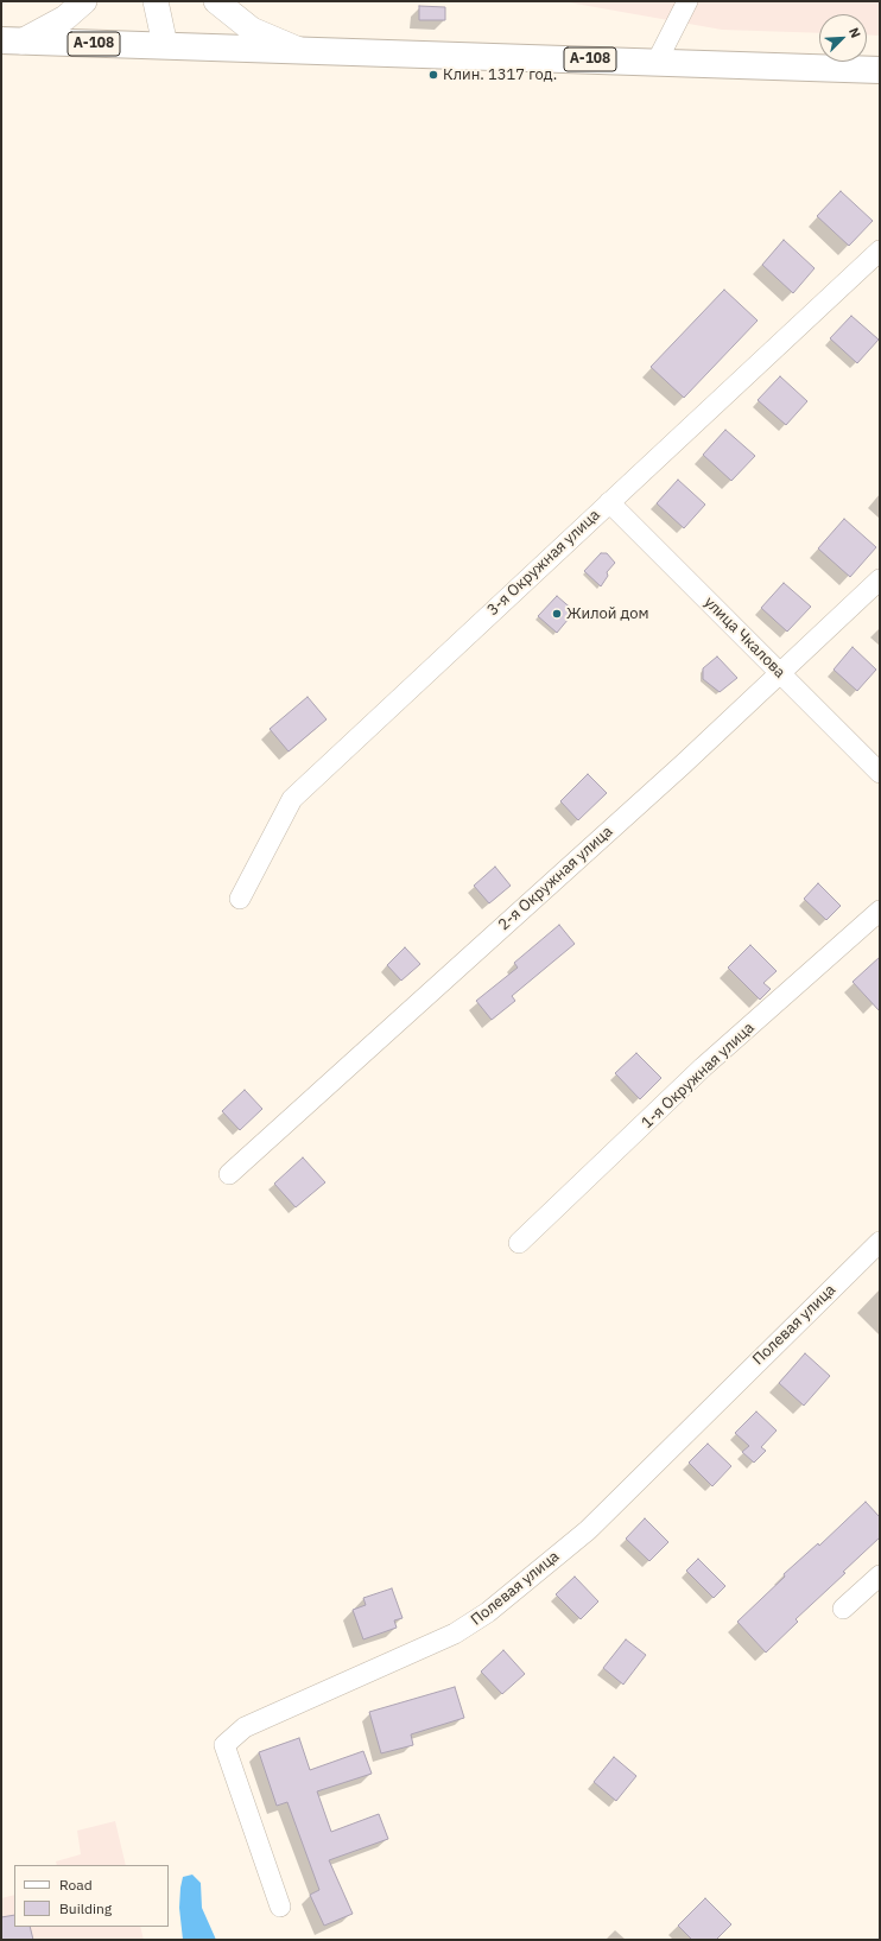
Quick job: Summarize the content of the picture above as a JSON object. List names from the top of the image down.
{
  "streets": {
    "highway": ["А-108"],
    "street": [
      "3-я Окружная улица",
      "улица Чкалова",
      "2-я Окружная улица",
      "1-я Окружная улица",
      "Полевая улица"
    ]
  },
  "crossings": [
    ["3-я Окружная улица", "улица Чкалова"],
    ["улица Чкалова", "2-я Окружная улица"]
  ],
  "places": ["Клин. 1317 год.", "Жилой дом"],
  "legend": ["Road", "Building"],
  "north": "top right"
}
